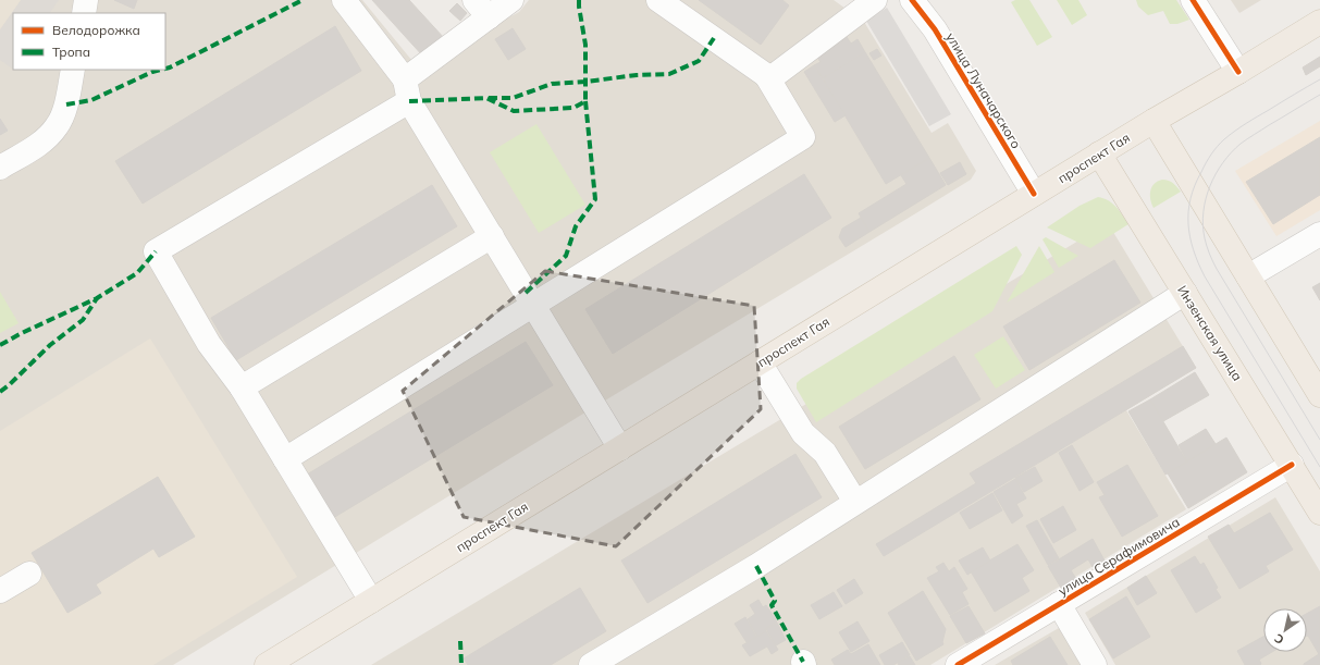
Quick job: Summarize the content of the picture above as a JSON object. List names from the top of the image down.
{
  "streets": {
    "main road": ["проспект Гая", "Инзенская улица"],
    "street": ["улица Луначарского", "улица Серафимовича"]
  },
  "crossings": [
    ["улица Луначарского", "проспект Гая"],
    ["проспект Гая", "Инзенская улица"],
    ["Инзенская улица", "улица Серафимовича"]
  ],
  "legend": ["Велодорожка", "Тропа"],
  "north": "bottom left"
}
